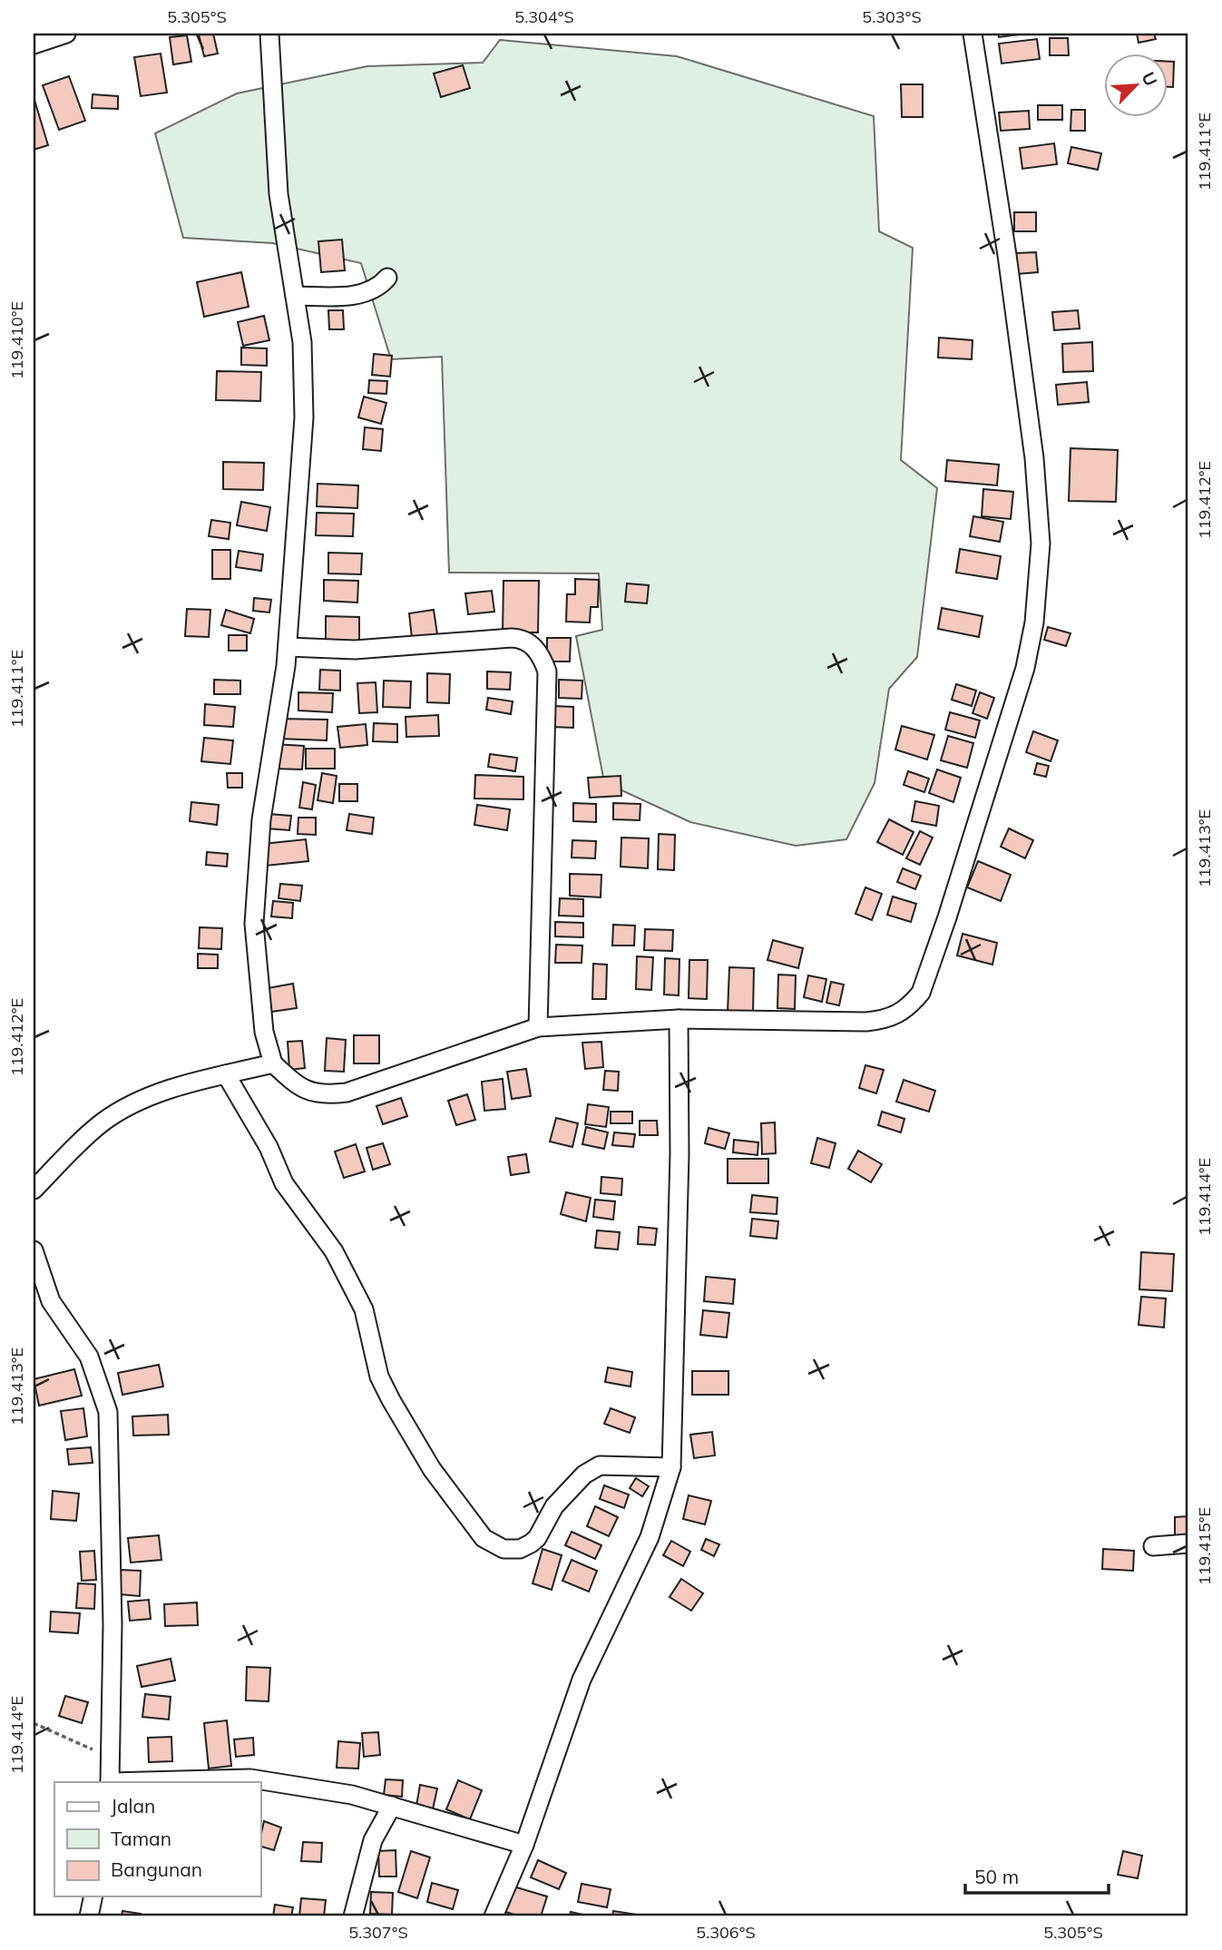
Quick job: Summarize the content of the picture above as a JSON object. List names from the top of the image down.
{
  "legend": ["Jalan", "Taman", "Bangunan"],
  "scale_bar": "50 m",
  "north": "top right",
  "coordinates": [
    "5.305°S",
    "5.304°S",
    "5.303°S",
    "119.411°E",
    "119.410°E",
    "119.412°E",
    "119.413°E",
    "119.414°E",
    "119.415°E",
    "5.307°S",
    "5.306°S"
  ]
}
